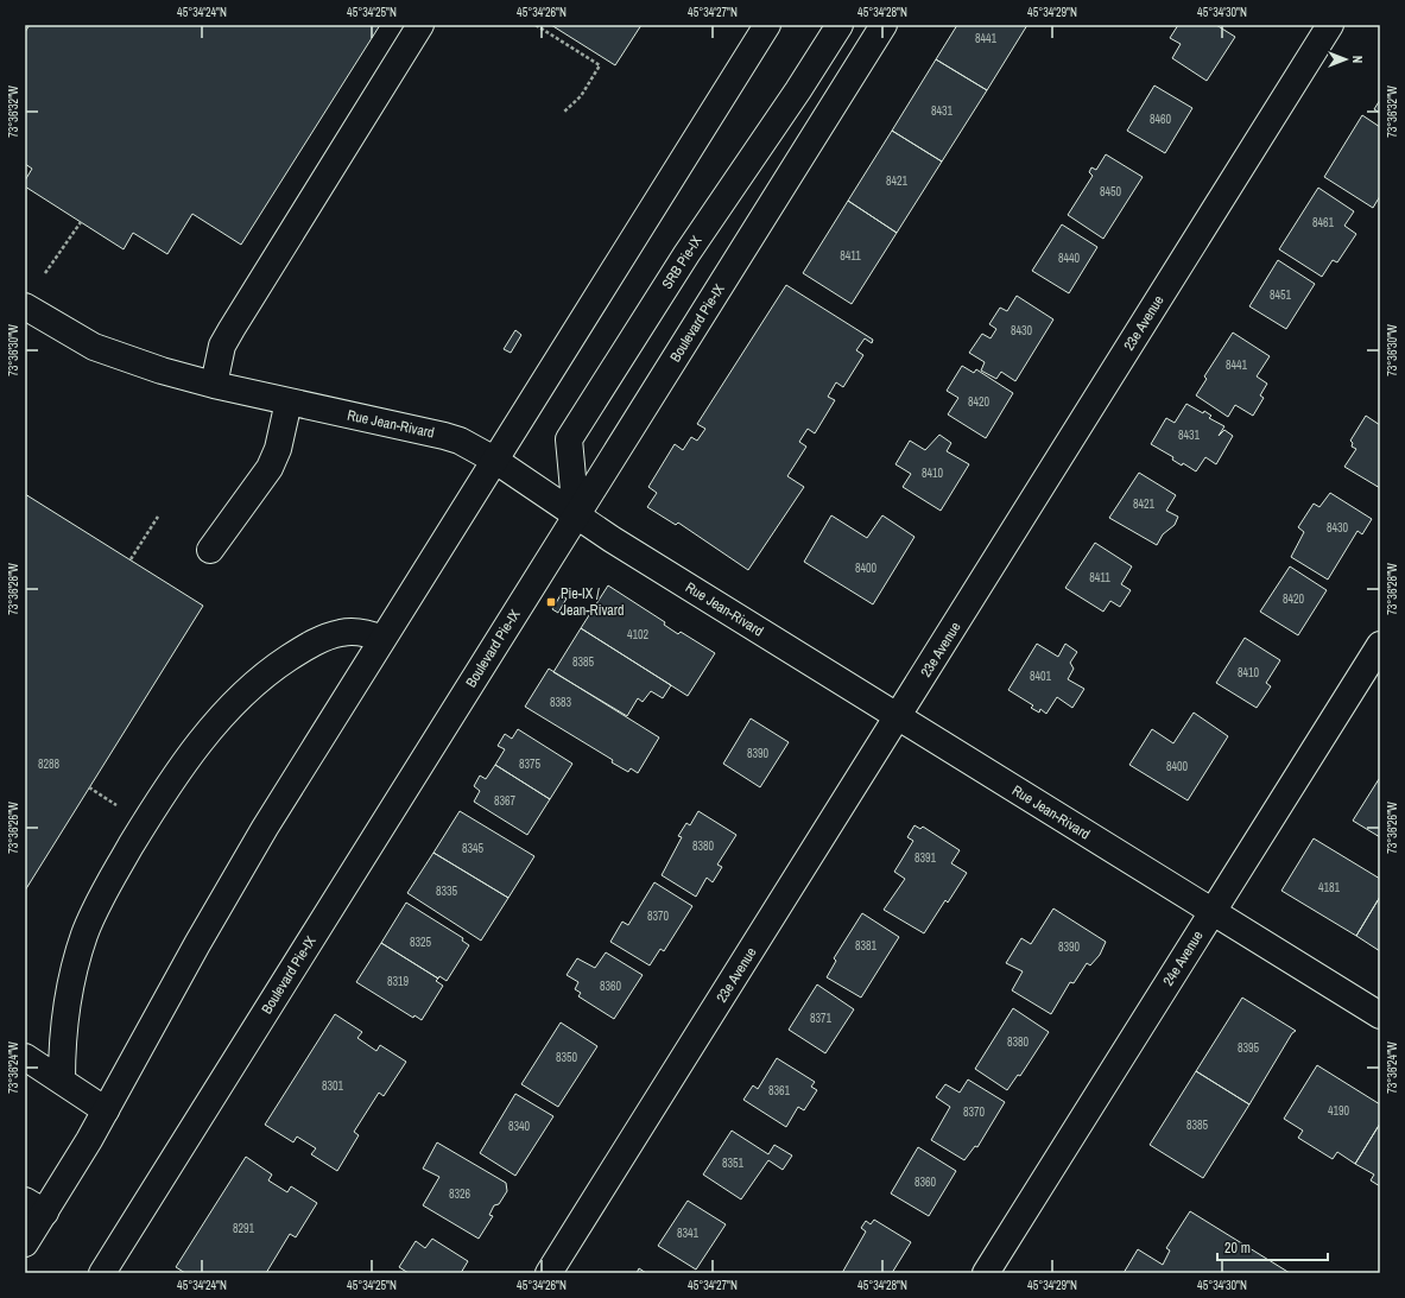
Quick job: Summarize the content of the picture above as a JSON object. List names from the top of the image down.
{
  "streets": {
    "street": [
      "SRB Pie-IX",
      "Boulevard Pie-IX",
      "23e Avenue",
      "Rue Jean-Rivard",
      "24e Avenue"
    ]
  },
  "crossings": [
    ["SRB Pie-IX", "Boulevard Pie-IX"],
    ["SRB Pie-IX", "Rue Jean-Rivard"],
    ["Boulevard Pie-IX", "Rue Jean-Rivard"],
    ["23e Avenue", "Rue Jean-Rivard"],
    ["Rue Jean-Rivard", "24e Avenue"]
  ],
  "places": {
    "transit": ["Pie-IX / Jean-Rivard"]
  },
  "house_numbers": [
    "8441",
    "8431",
    "8460",
    "8421",
    "8450",
    "8461",
    "8411",
    "8440",
    "8451",
    "8430",
    "8441",
    "8420",
    "8431",
    "8410",
    "8421",
    "8430",
    "8400",
    "8411",
    "8420",
    "4102",
    "8385",
    "8410",
    "8401",
    "8383",
    "8390",
    "8288",
    "8375",
    "8400",
    "8367",
    "8380",
    "8345",
    "8391",
    "4181",
    "8335",
    "8370",
    "8325",
    "8381",
    "8390",
    "8319",
    "8360",
    "8371",
    "8380",
    "8395",
    "8350",
    "8301",
    "8361",
    "4190",
    "8370",
    "8385",
    "8340",
    "8351",
    "8360",
    "8326",
    "8291",
    "8341"
  ],
  "scale_bar": "20 m",
  "north": "right",
  "coordinates": [
    "45°34'24\"N",
    "45°34'25\"N",
    "45°34'26\"N",
    "45°34'27\"N",
    "45°34'28\"N",
    "45°34'29\"N",
    "45°34'30\"N",
    "73°36'32\"W",
    "73°36'30\"W",
    "73°36'28\"W",
    "73°36'26\"W",
    "73°36'24\"W"
  ]
}
